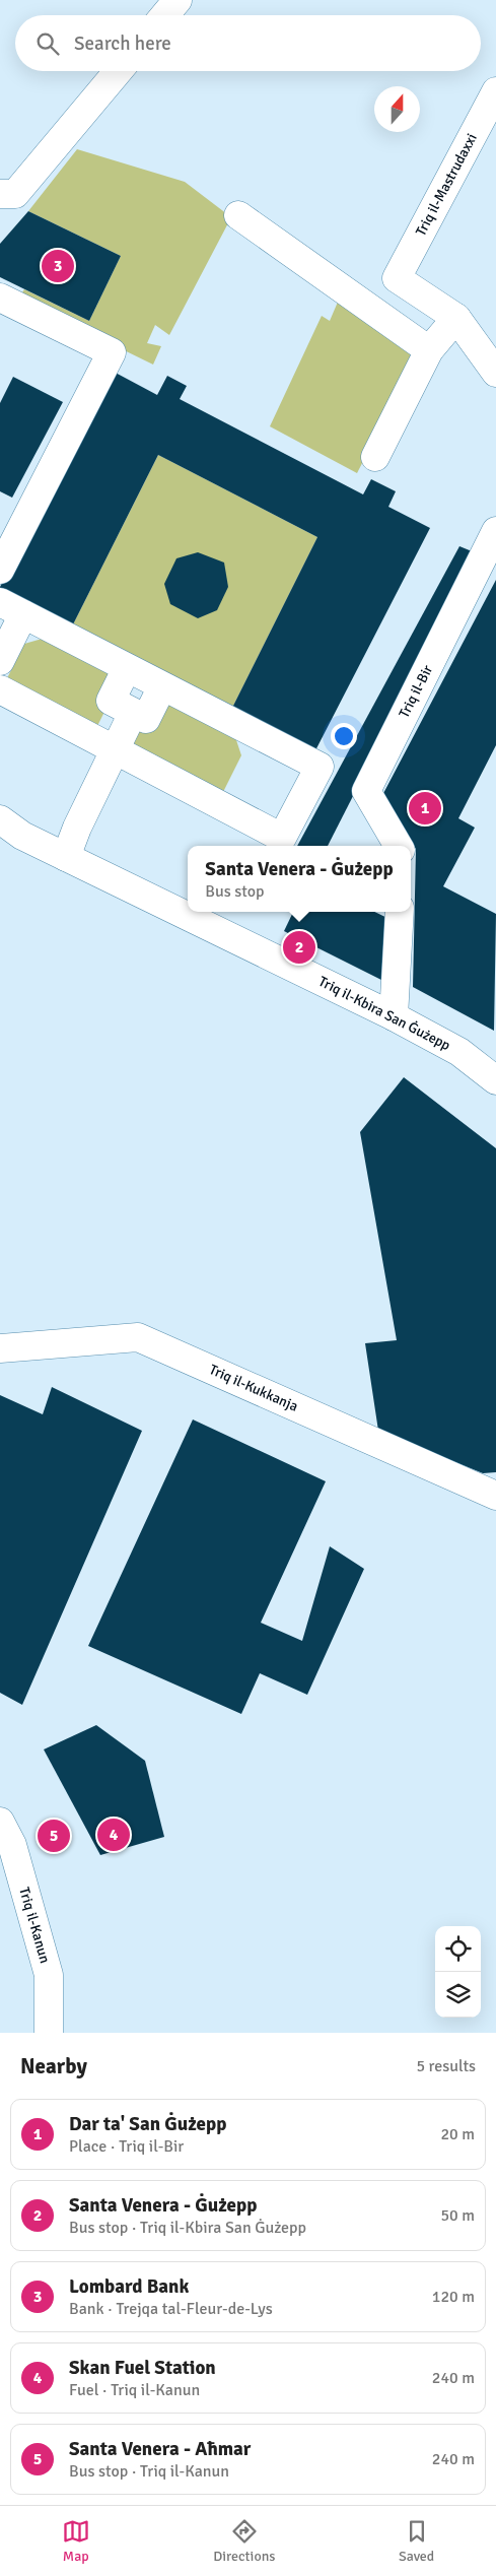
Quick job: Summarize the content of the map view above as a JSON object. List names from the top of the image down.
{
  "streets": {
    "street": [
      "Triq il-Mastrudaxxi",
      "Triq il-Bir",
      "Triq il-Kbira San Ġużepp",
      "Triq il-Kukkanja",
      "Triq il-Kanun"
    ]
  },
  "north": "top",
  "page": {
    "search": "Search here",
    "pins": [
      "3",
      "1",
      "2",
      "4",
      "5"
    ],
    "popup": ["Santa Venera - Ġużepp", "Bus stop"],
    "heading": ["Nearby", "5 results"],
    "list": [
      {
        "mark": "1",
        "name": "Dar ta' San Ġużepp",
        "note": "Place · Triq il-Bir",
        "value": "20 m"
      },
      {
        "mark": "2",
        "name": "Santa Venera - Ġużepp",
        "note": "Bus stop · Triq il-Kbira San Ġużepp",
        "value": "50 m"
      },
      {
        "mark": "3",
        "name": "Lombard Bank",
        "note": "Bank · Trejqa tal-Fleur-de-Lys",
        "value": "120 m"
      },
      {
        "mark": "4",
        "name": "Skan Fuel Station",
        "note": "Fuel · Triq il-Kanun",
        "value": "240 m"
      },
      {
        "mark": "5",
        "name": "Santa Venera - Aħmar",
        "note": "Bus stop · Triq il-Kanun",
        "value": "240 m"
      }
    ],
    "nav": ["Map", "Directions", "Saved"]
  }
}
